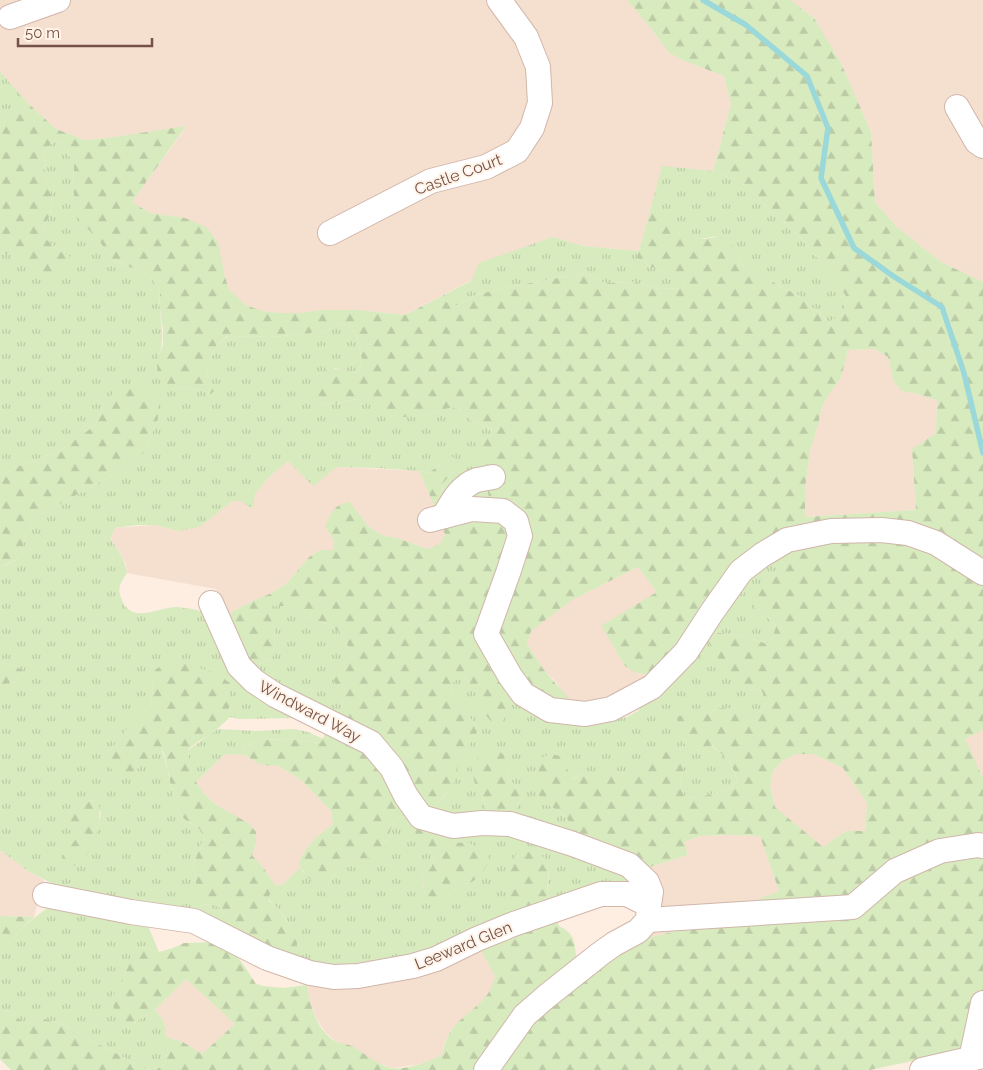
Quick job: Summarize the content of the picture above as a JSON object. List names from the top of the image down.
{
  "streets": {
    "street": ["Castle Court", "Windward Way", "Leeward Glen"]
  },
  "crossings": [
    ["Windward Way", "Leeward Glen"]
  ],
  "scale_bar": "50 m"
}
